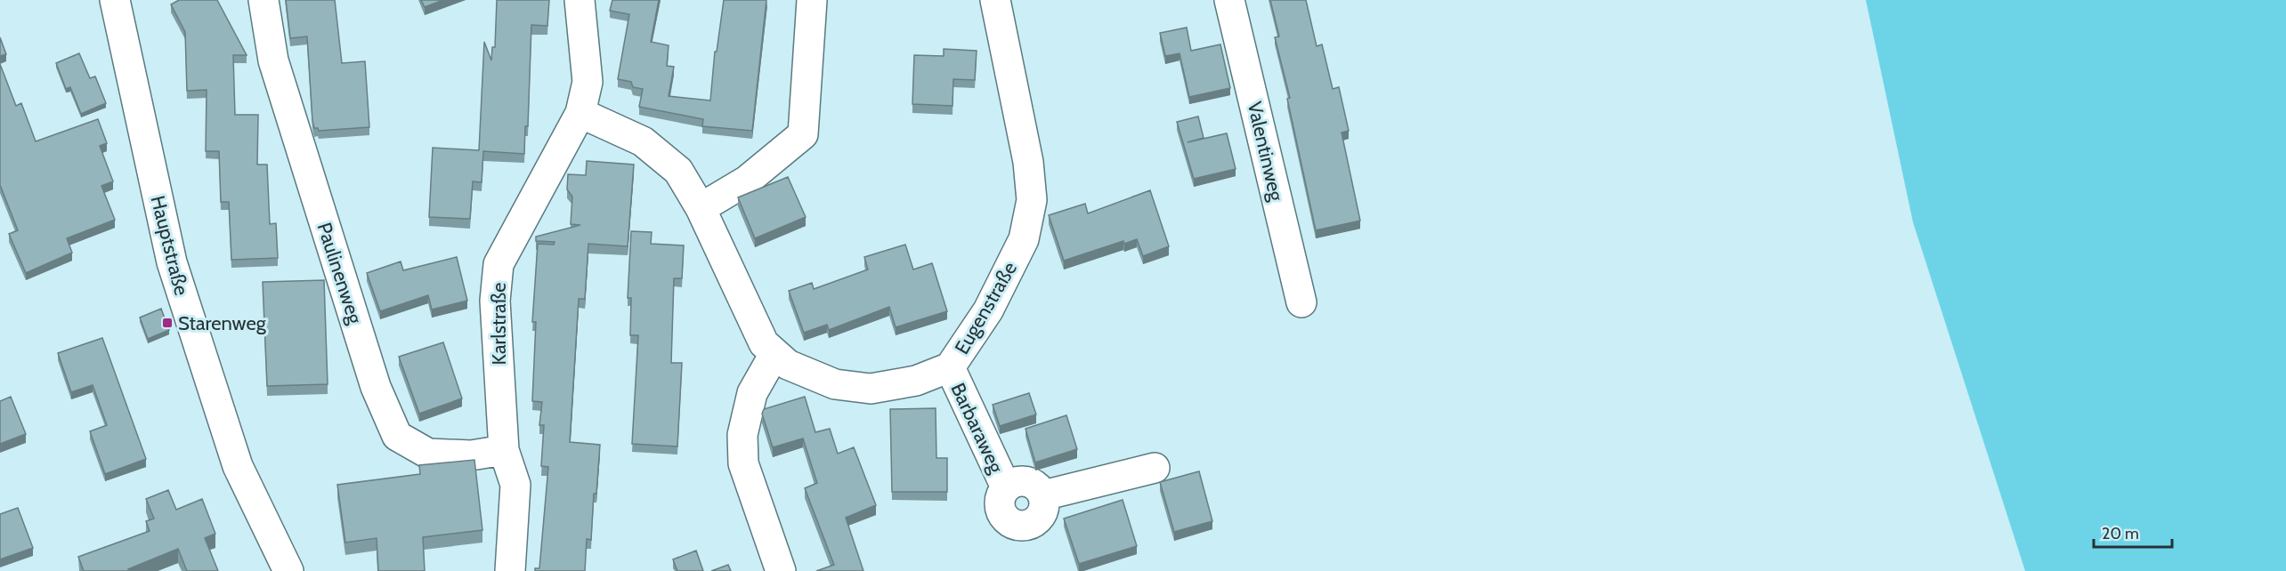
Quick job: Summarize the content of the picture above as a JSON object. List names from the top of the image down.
{
  "streets": {
    "street": [
      "Valentinweg",
      "Hauptstraße",
      "Paulinenweg",
      "Eugenstraße",
      "Karlstraße",
      "Barbaraweg"
    ]
  },
  "crossings": [
    ["Paulinenweg", "Karlstraße"],
    ["Eugenstraße", "Karlstraße"],
    ["Eugenstraße", "Barbaraweg"]
  ],
  "places": {
    "transit": ["Starenweg"]
  },
  "scale_bar": "20 m"
}
